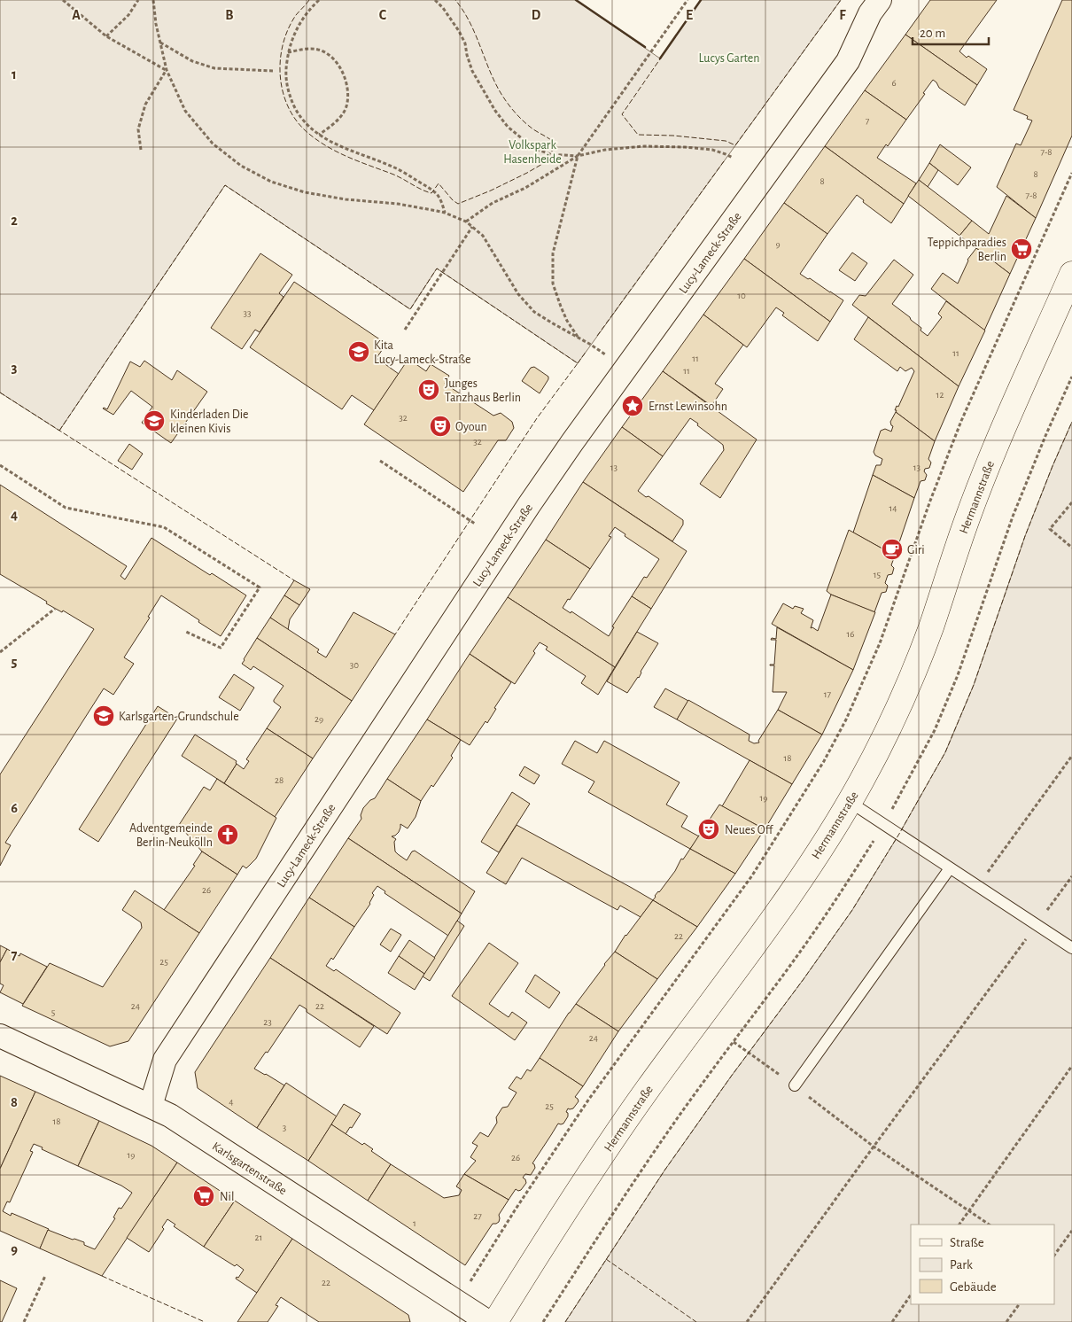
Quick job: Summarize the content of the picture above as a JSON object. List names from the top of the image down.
{
  "streets": {
    "main road": ["Hermannstraße"],
    "street": ["Lucy-Lameck-Straße", "Karlsgartenstraße"]
  },
  "crossings": [
    ["Lucy-Lameck-Straße", "Karlsgartenstraße"]
  ],
  "parks": ["Lucys Garten", "Volkspark Hasenheide"],
  "places": {
    "supermarket": ["Teppichparadies Berlin", "Nil"],
    "school or university": ["Kita Lucy-Lameck-Straße", "Kinderladen Die kleinen Kivis", "Karlsgarten-Grundschule"],
    "theatre": ["Junges Tanzhaus Berlin", "Oyoun", "Neues Off"],
    "place": ["Ernst Lewinsohn"],
    "cafe": ["Giri"],
    "church": ["Adventgemeinde Berlin-Neukölln"]
  },
  "house_numbers": [
    "6",
    "7",
    "7-8",
    "8",
    "8",
    "7-8",
    "9",
    "10",
    "33",
    "11",
    "11",
    "11",
    "12",
    "32",
    "32",
    "13",
    "13",
    "14",
    "15",
    "16",
    "30",
    "17",
    "29",
    "18",
    "28",
    "19",
    "26",
    "22",
    "25",
    "24",
    "22",
    "5",
    "23",
    "24",
    "4",
    "25",
    "18",
    "3",
    "19",
    "26",
    "27",
    "1",
    "21",
    "22"
  ],
  "legend": ["Straße", "Park", "Gebäude"],
  "scale_bar": "20 m",
  "grid": {
    "columns": [
      "A",
      "B",
      "C",
      "D",
      "E",
      "F"
    ],
    "rows": [
      "1",
      "2",
      "3",
      "4",
      "5",
      "6",
      "7",
      "8",
      "9"
    ]
  }
}
